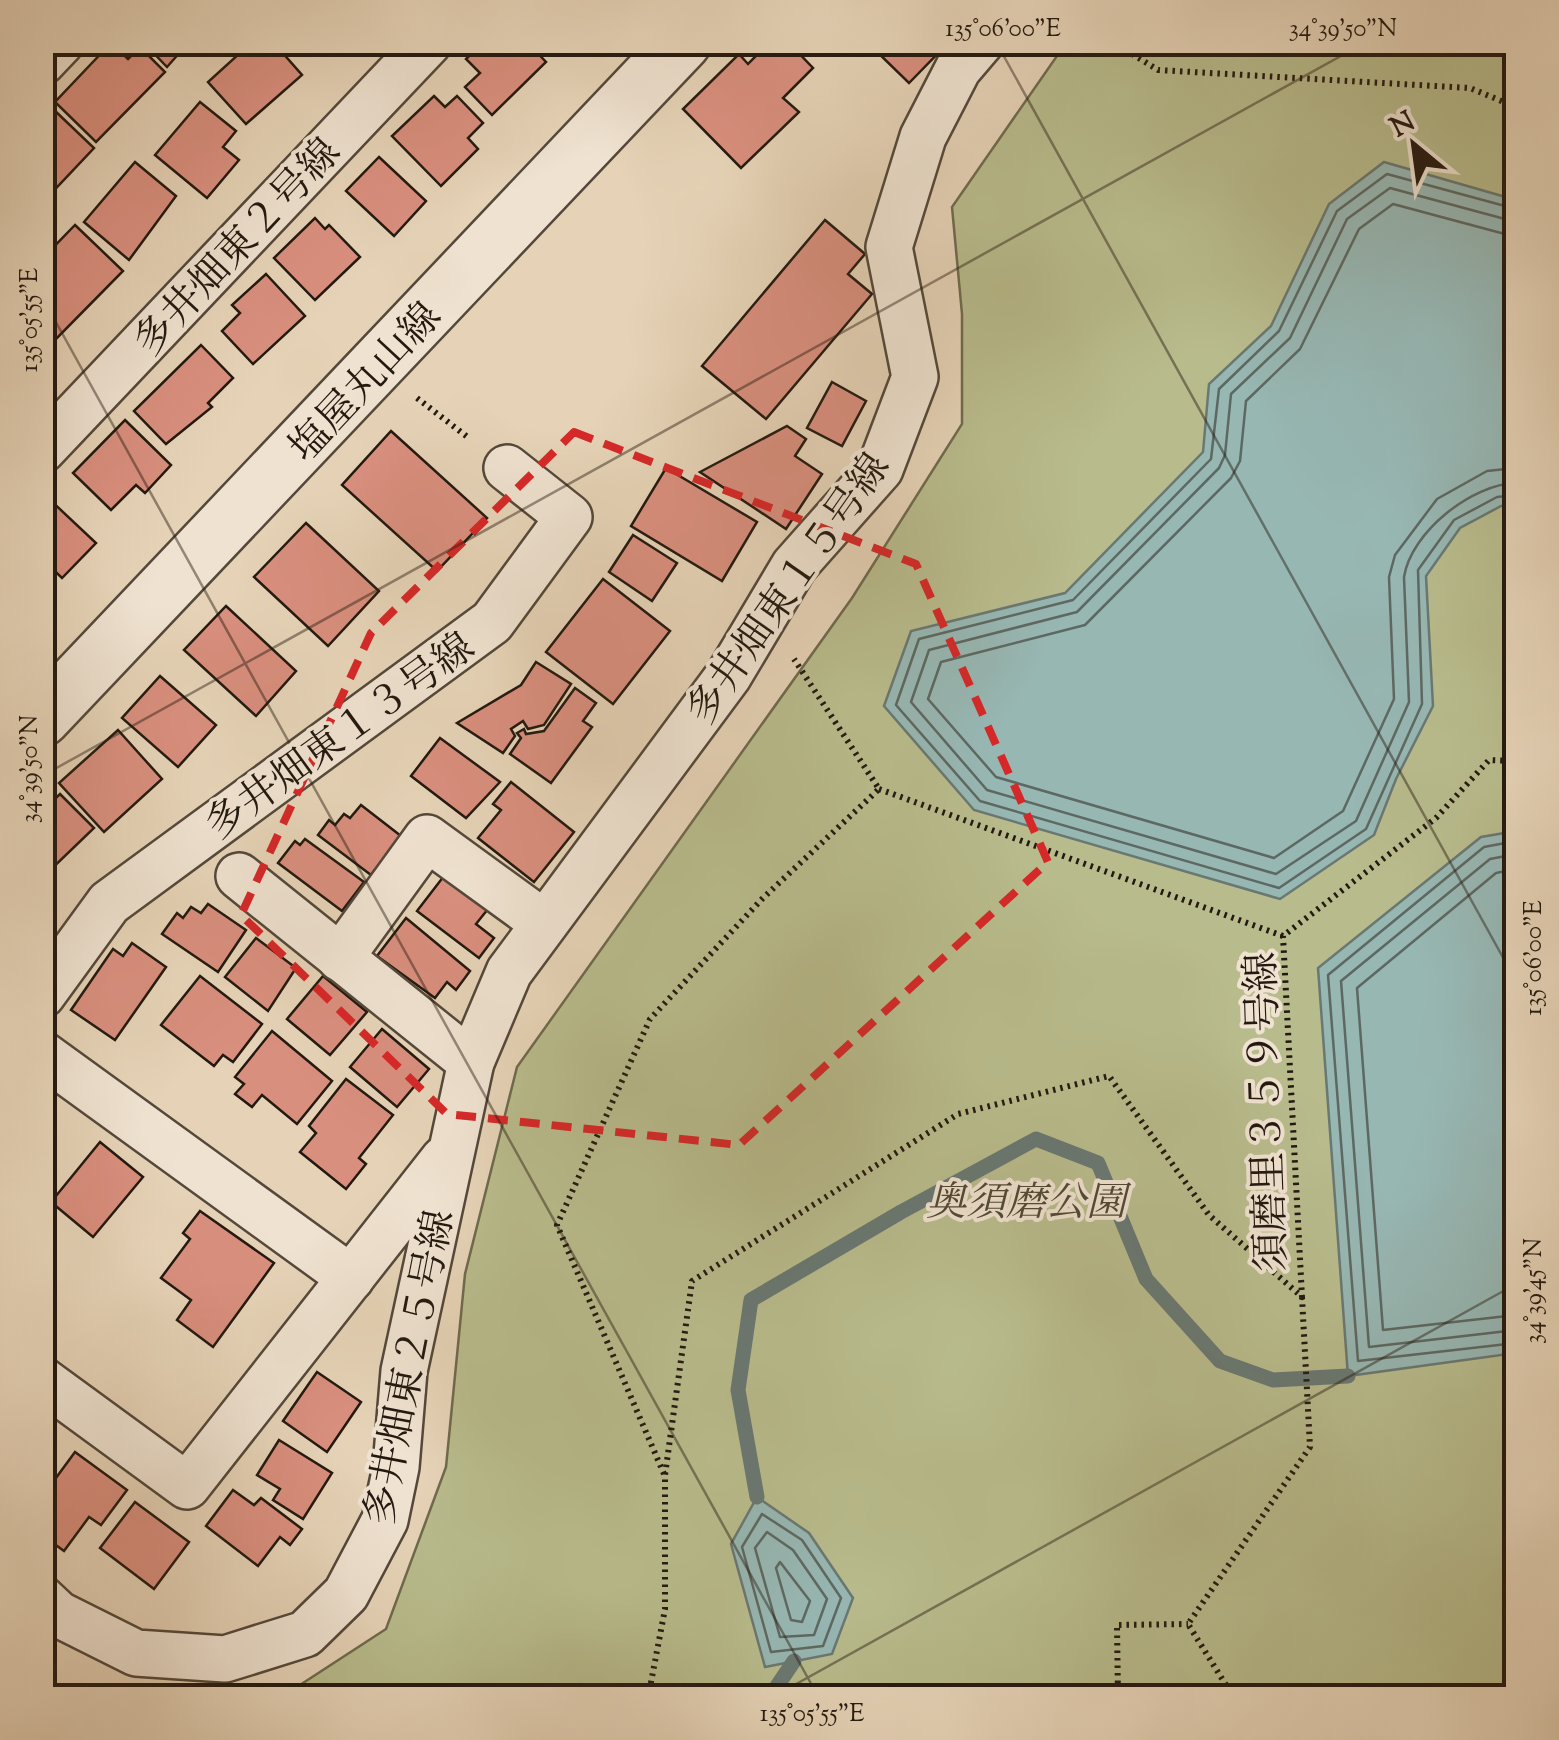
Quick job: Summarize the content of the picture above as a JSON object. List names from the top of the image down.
{
  "streets": {
    "street": [
      "多井畑東２号線",
      "塩屋丸山線",
      "多井畑東１５号線",
      "多井畑東１３号線",
      "多井畑東２５号線"
    ],
    "path": ["須磨里３５９号線"]
  },
  "crossings": [
    ["多井畑東１５号線", "多井畑東２５号線"]
  ],
  "parks": ["奥須磨公園"],
  "north": "top left",
  "coordinates": [
    "135°06'00\"E",
    "34°39'50\"N",
    "135°05'55\"E",
    "34°39'45\"N"
  ]
}
